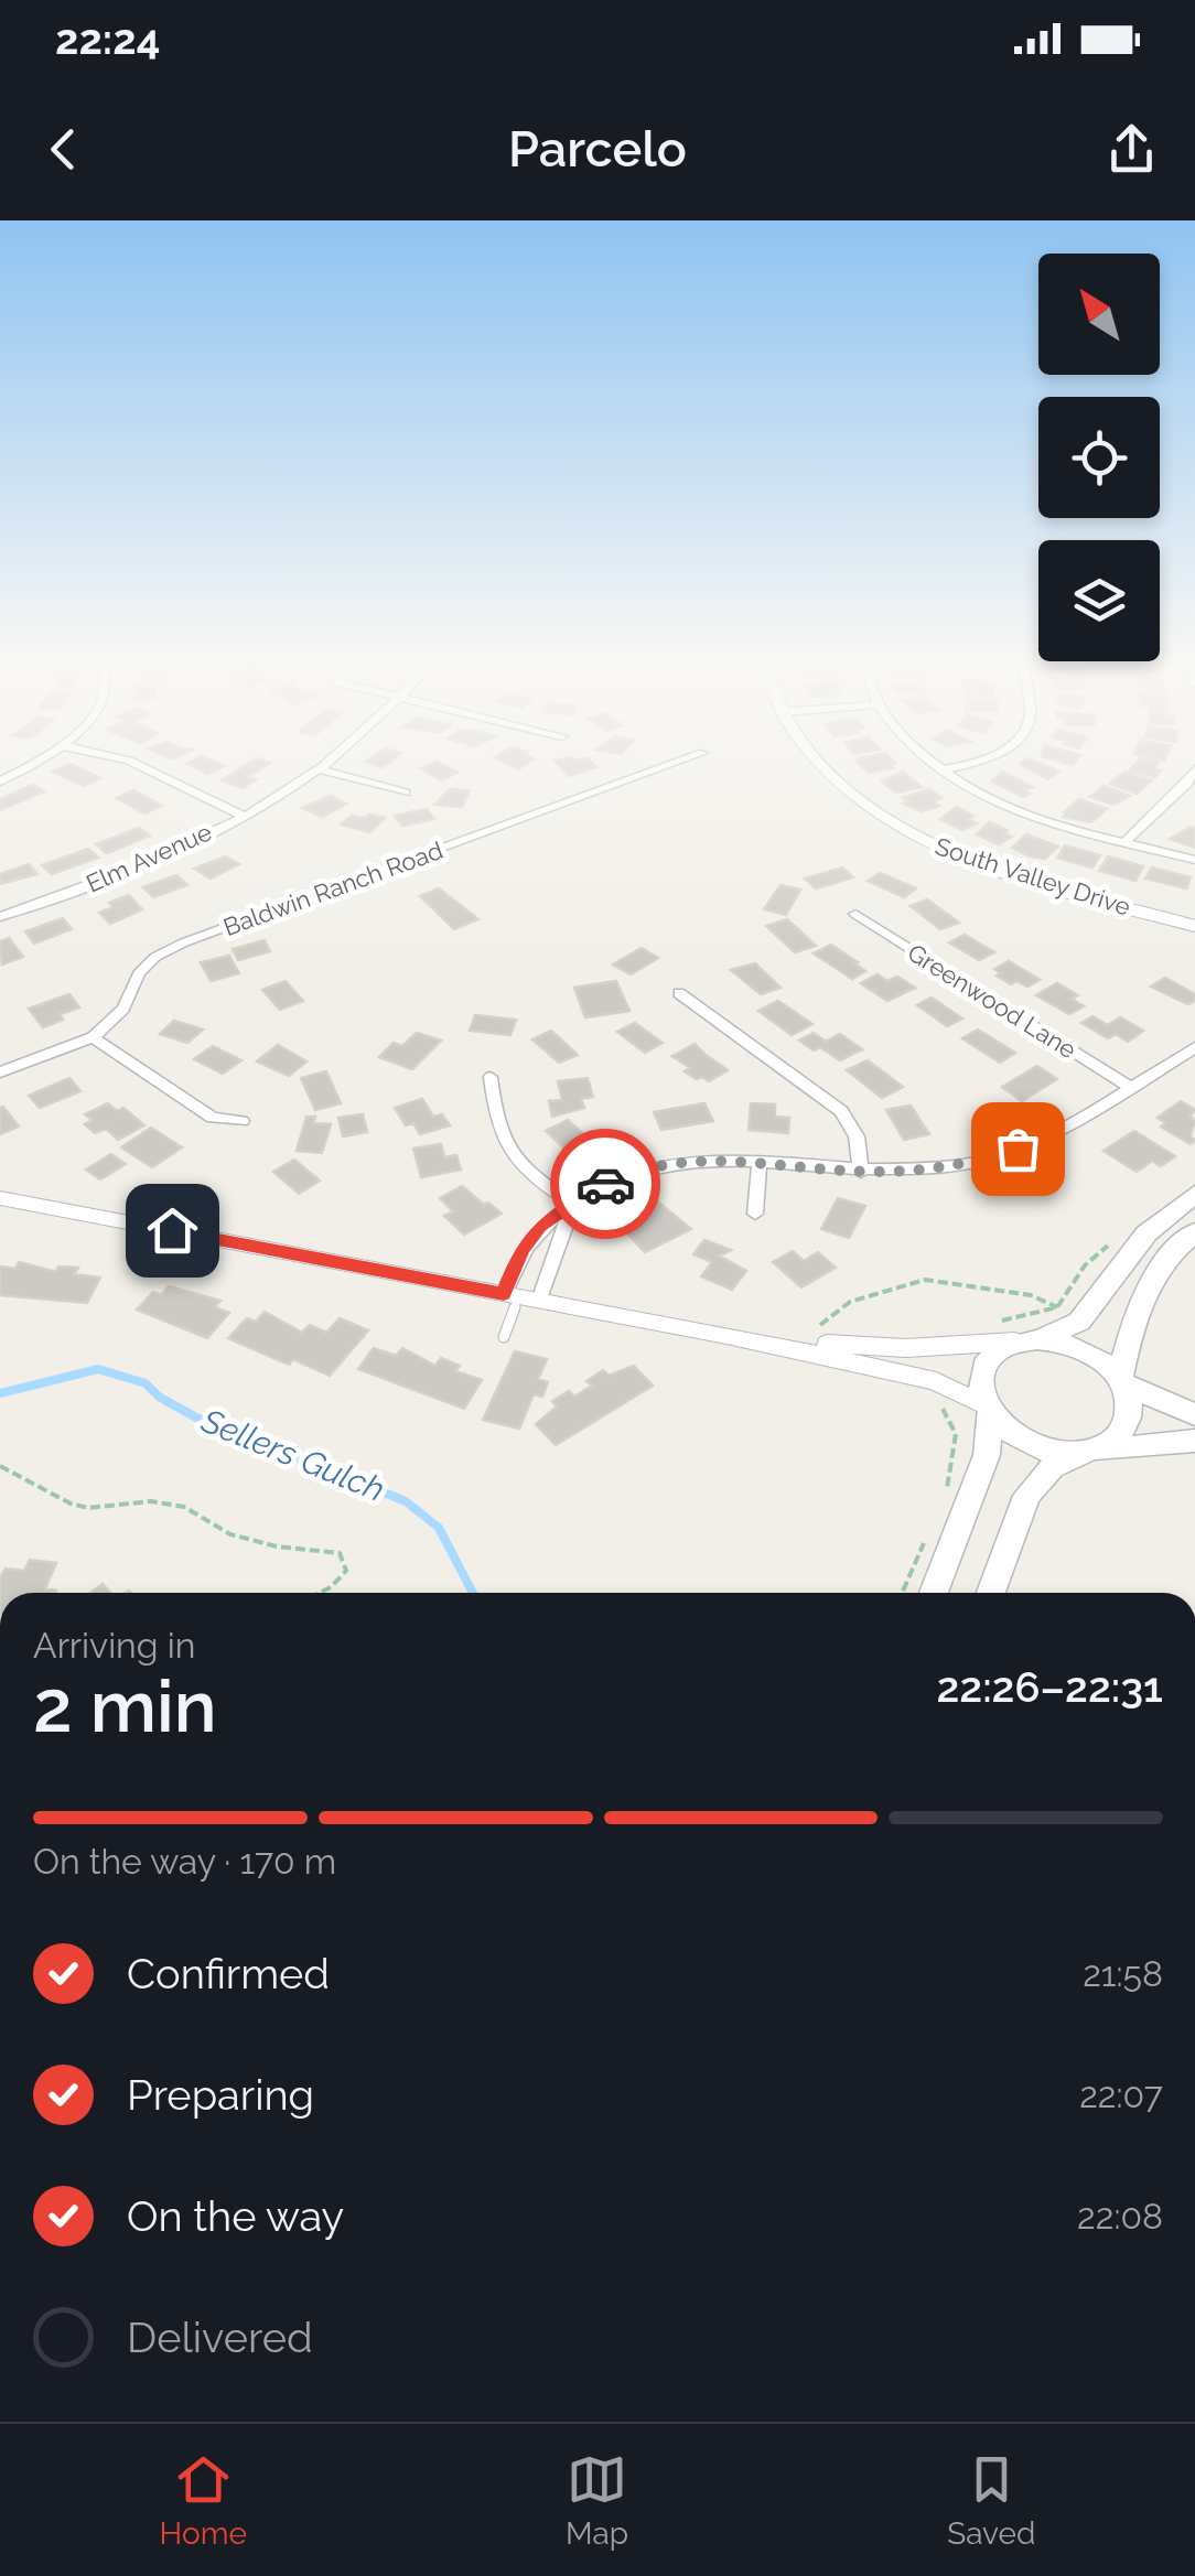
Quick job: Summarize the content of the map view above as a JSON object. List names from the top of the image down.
{
  "streets": {
    "street": [
      "Elm Avenue",
      "South Valley Drive",
      "Baldwin Ranch Road",
      "Greenwood Lane"
    ]
  },
  "water": ["Sellers Gulch"],
  "north": "top left",
  "page": {
    "status": "22:24",
    "header": "Parcelo",
    "heading": ["2 min", "Arriving in", "22:26–22:31"],
    "bar": "On the way · 170 m",
    "list": [
      ["Confirmed", "21:58"],
      ["Preparing", "22:07"],
      ["On the way", "22:08"],
      "Delivered"
    ],
    "tabs": ["Home", "Map", "Saved"]
  }
}
